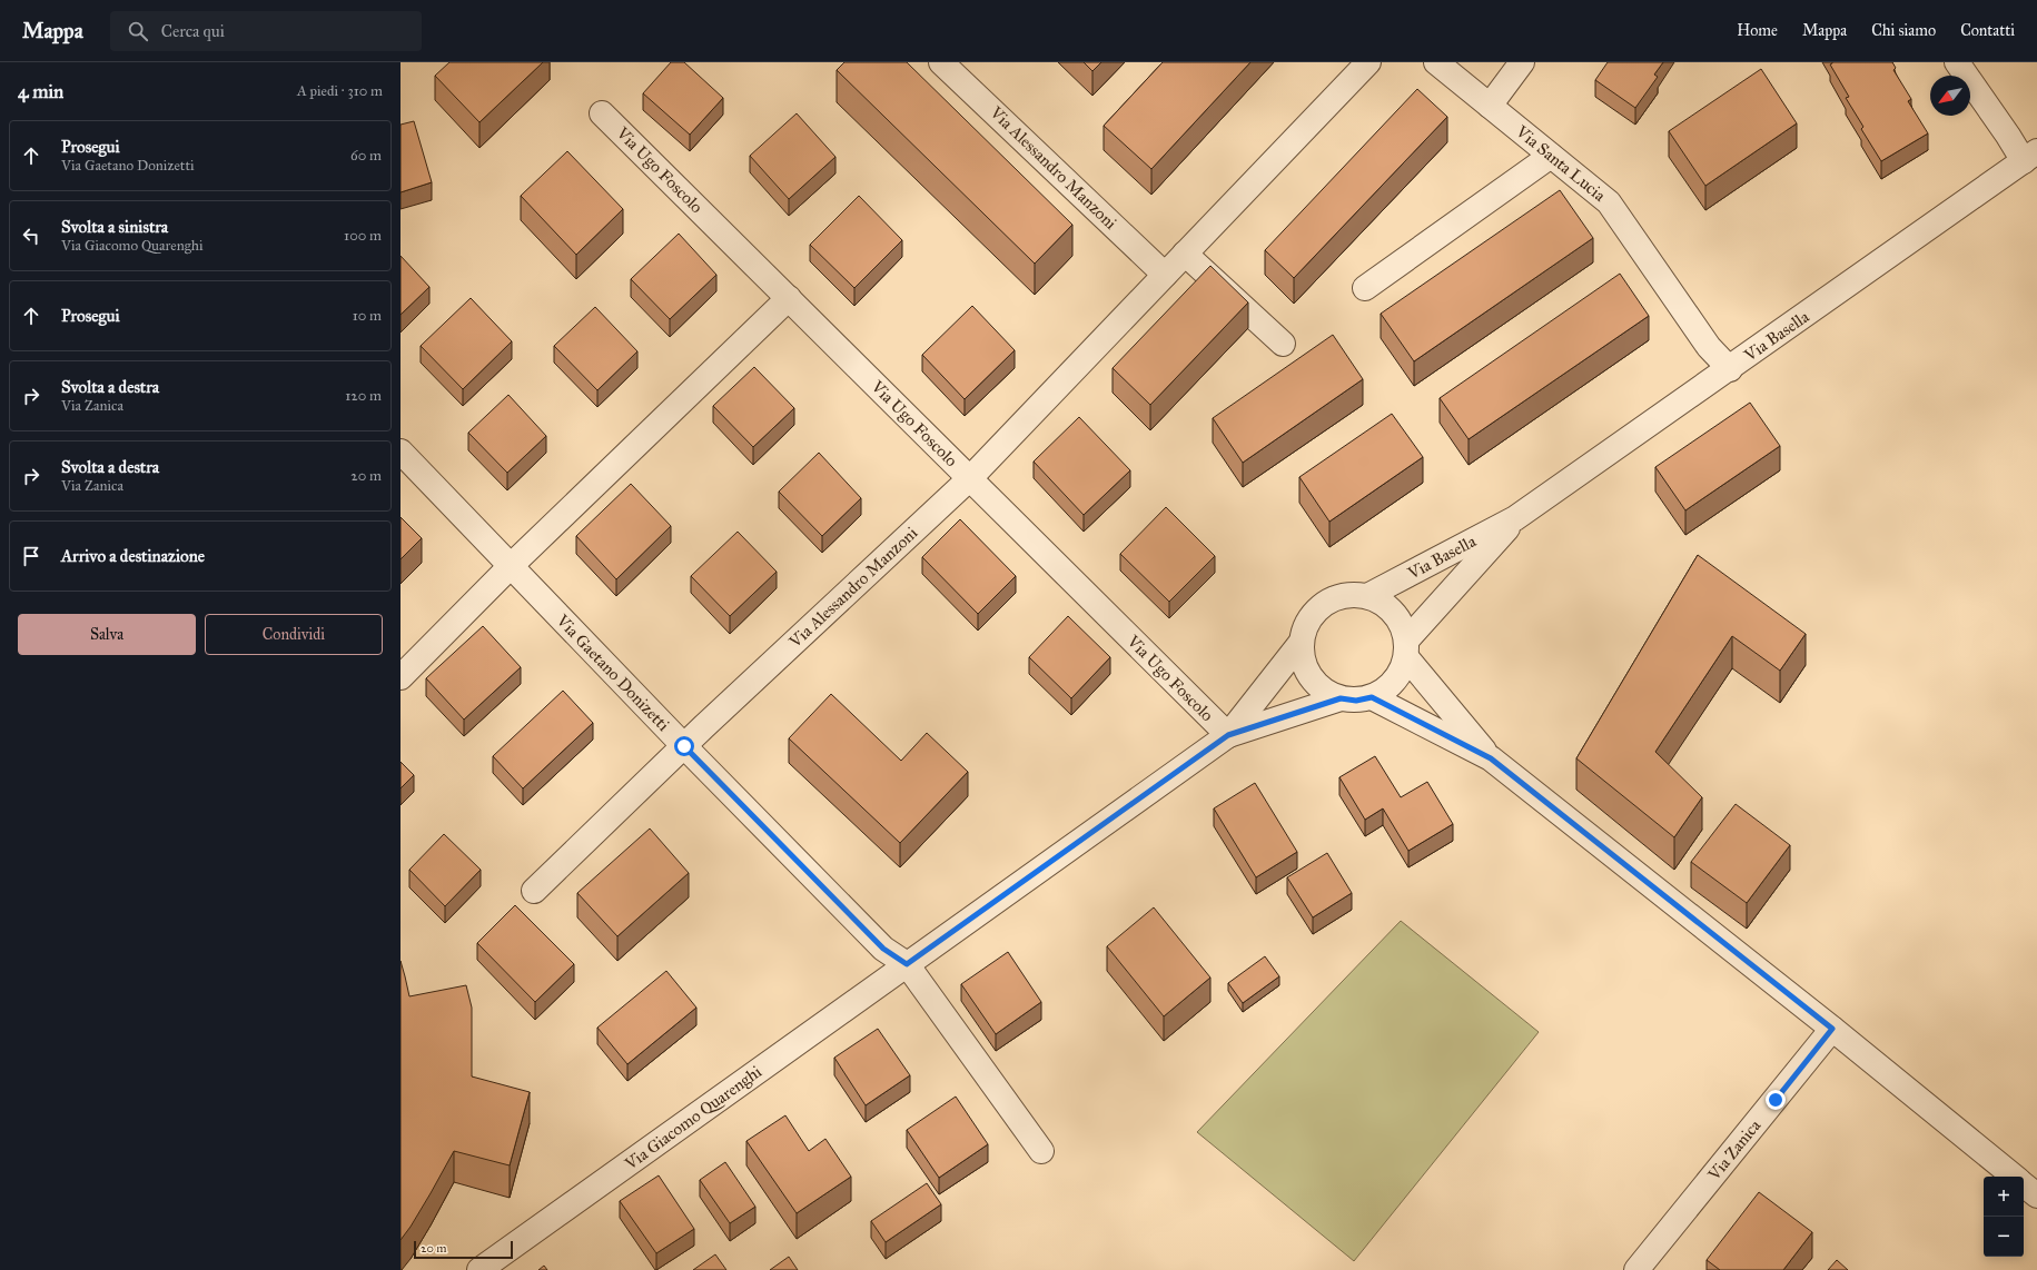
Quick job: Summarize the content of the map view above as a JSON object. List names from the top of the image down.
{
  "streets": {
    "street": [
      "Via Santa Lucia",
      "Via Alessandro Manzoni",
      "Via Ugo Foscolo",
      "Via Basella",
      "Via Gaetano Donizetti",
      "Via Giacomo Quarenghi",
      "Via Zanica"
    ]
  },
  "crossings": [
    ["Via Santa Lucia", "Via Basella"],
    ["Via Alessandro Manzoni", "Via Ugo Foscolo"],
    ["Via Alessandro Manzoni", "Via Gaetano Donizetti"],
    ["Via Ugo Foscolo", "Via Giacomo Quarenghi"],
    ["Via Basella", "Via Giacomo Quarenghi"],
    ["Via Gaetano Donizetti", "Via Giacomo Quarenghi"]
  ],
  "scale_bar": "20 m",
  "north": "bottom left",
  "page": {
    "header": "Mappa",
    "search": "Cerca qui",
    "nav": [
      "Home",
      "Mappa",
      "Chi siamo",
      "Contatti"
    ],
    "heading": ["4 min", "A piedi · 310 m"],
    "list": [
      ["Prosegui", "Via Gaetano Donizetti", "60 m"],
      ["Svolta a sinistra", "Via Giacomo Quarenghi", "100 m"],
      ["Prosegui", "10 m"],
      ["Svolta a destra", "Via Zanica", "120 m"],
      ["Svolta a destra", "Via Zanica", "20 m"],
      "Arrivo a destinazione"
    ],
    "buttons": ["Salva", "Condividi"],
    "map_buttons": ["+", "−"],
    "scale": "20 m"
  }
}
